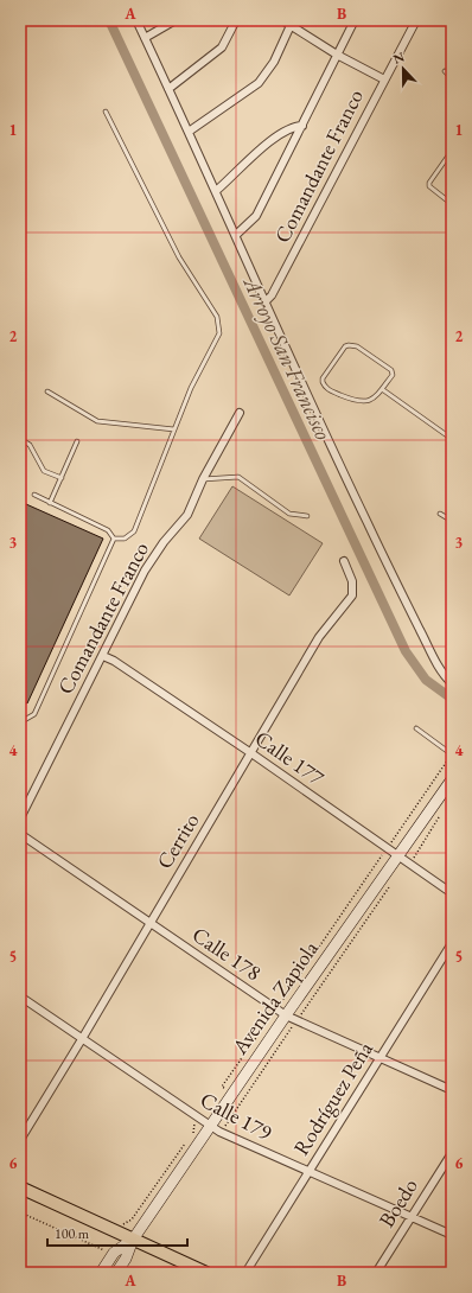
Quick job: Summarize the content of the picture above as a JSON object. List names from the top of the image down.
{
  "streets": {
    "main road": ["Avenida Zapiola"],
    "street": [
      "Comandante Franco",
      "Calle 177",
      "Cerrito",
      "Calle 178",
      "Rodríguez Peña",
      "Calle 179",
      "Boedo"
    ]
  },
  "crossings": [
    ["Comandante Franco", "Calle 177"],
    ["Calle 177", "Cerrito"],
    ["Calle 177", "Avenida Zapiola"],
    ["Cerrito", "Calle 178"],
    ["Cerrito", "Calle 179"],
    ["Calle 178", "Avenida Zapiola"],
    ["Calle 178", "Rodríguez Peña"],
    ["Avenida Zapiola", "Calle 179"],
    ["Rodríguez Peña", "Calle 179"],
    ["Calle 179", "Boedo"]
  ],
  "water": ["Arroyo San Francisco"],
  "scale_bar": "100 m",
  "north": "top",
  "grid": {
    "columns": ["A", "B"],
    "rows": [
      "1",
      "2",
      "3",
      "4",
      "5",
      "6"
    ]
  }
}
